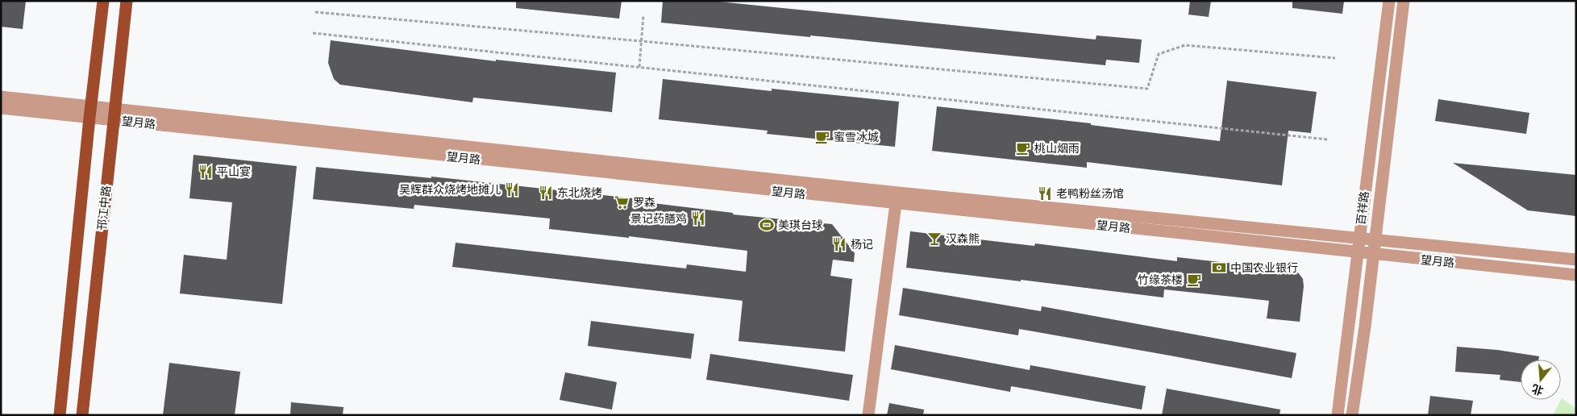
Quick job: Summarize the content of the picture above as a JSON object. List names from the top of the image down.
{
  "streets": {
    "main road": ["邗江中路"],
    "street": ["望月路", "百祥路"]
  },
  "crossings": [
    ["望月路", "邗江中路"],
    ["望月路", "百祥路"]
  ],
  "places": {
    "cafe": ["蜜雪冰城", "桃山烟雨", "竹缘茶楼"],
    "restaurant": [
      "平山宴",
      "吴辉群众烧烤地摊儿",
      "东北烧烤",
      "老鸭粉丝汤馆",
      "景记药膳鸡",
      "杨记"
    ],
    "supermarket": ["罗森"],
    "sports": ["美琪台球"],
    "bar": ["汉森熊"],
    "bank": ["中国农业银行"]
  },
  "north": "bottom"
}
